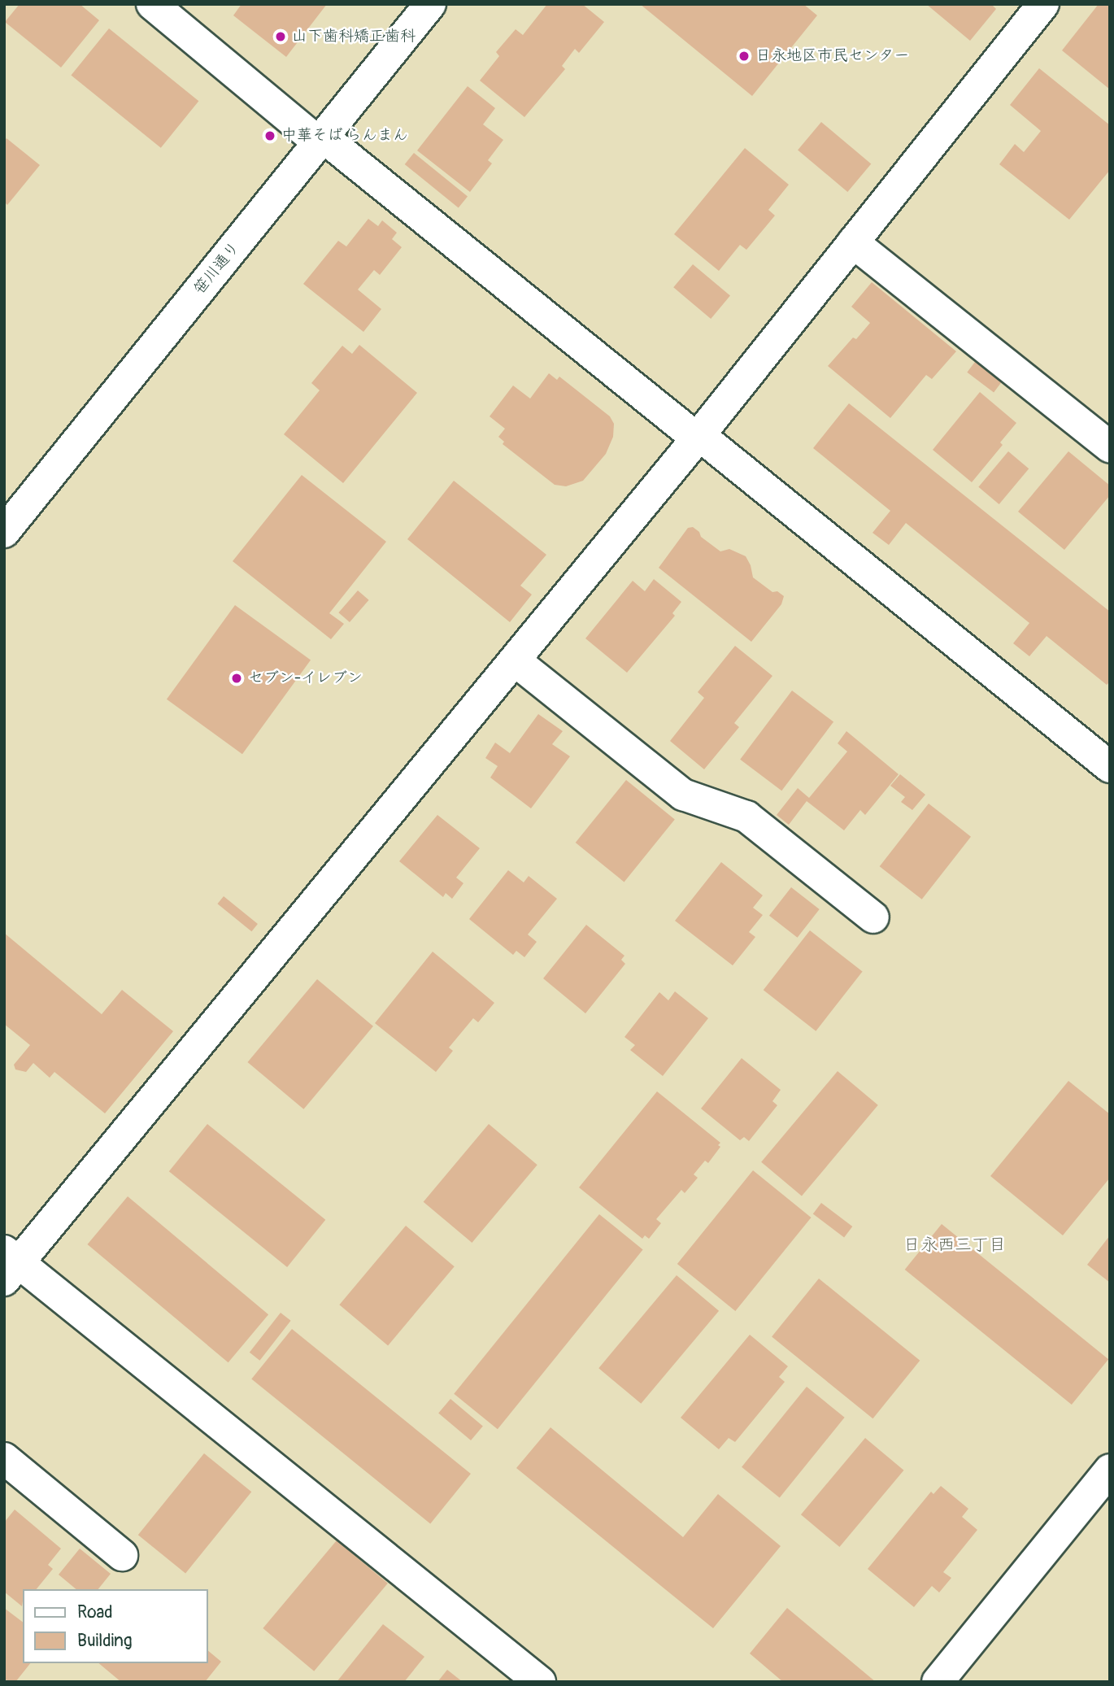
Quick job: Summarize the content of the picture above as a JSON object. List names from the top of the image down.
{
  "streets": {
    "street": ["笹川通り"]
  },
  "districts": ["日永西三丁目"],
  "places": [
    "山下歯科矯正歯科",
    "日永地区市民センター",
    "中華そば らんまん",
    "セブン-イレブン"
  ],
  "legend": ["Road", "Building"]
}
